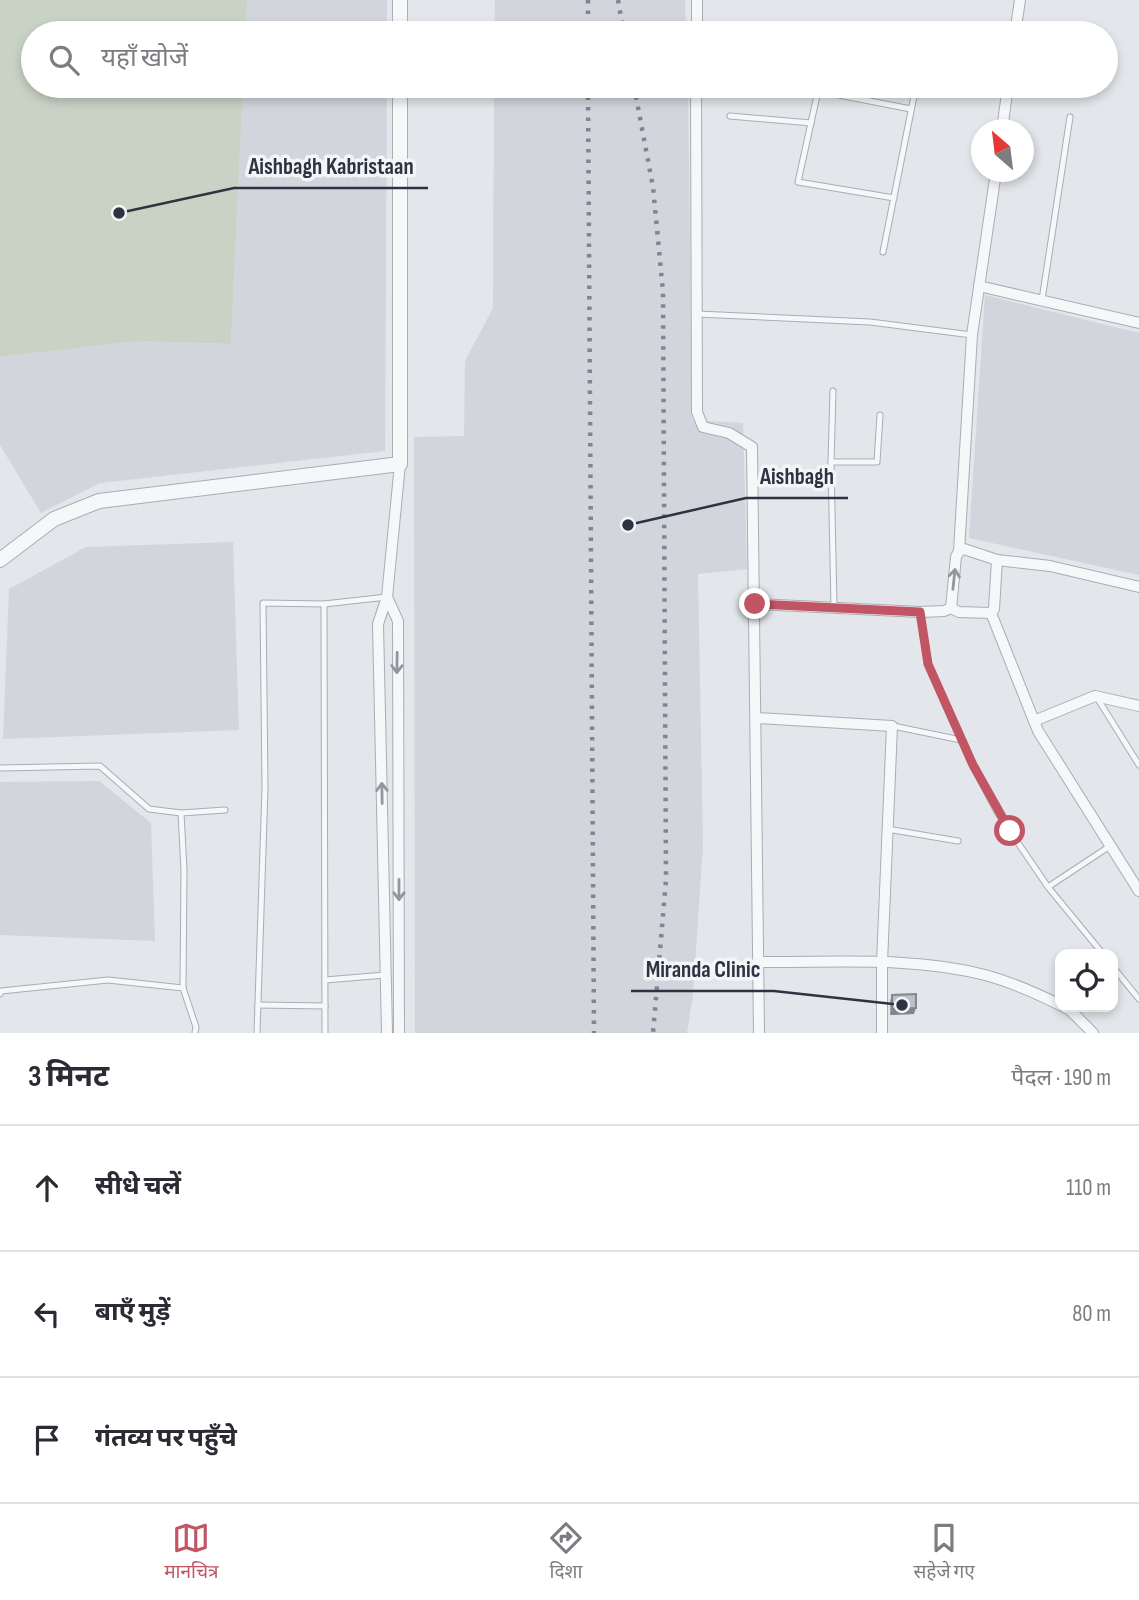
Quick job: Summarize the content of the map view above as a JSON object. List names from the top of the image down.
{
  "places": ["Aishbagh Kabristaan", "Aishbagh", "Miranda Clinic"],
  "north": "top left",
  "page": {
    "search": "यहाँ खोजें",
    "heading": ["3 मिनट", "पैदल · 190 m"],
    "list": [
      ["सीधे चलें", "110 m"],
      ["बाएँ मुड़ें", "80 m"],
      "गंतव्य पर पहुँचे"
    ],
    "nav": ["मानचित्र", "दिशा", "सहेजे गए"]
  }
}
